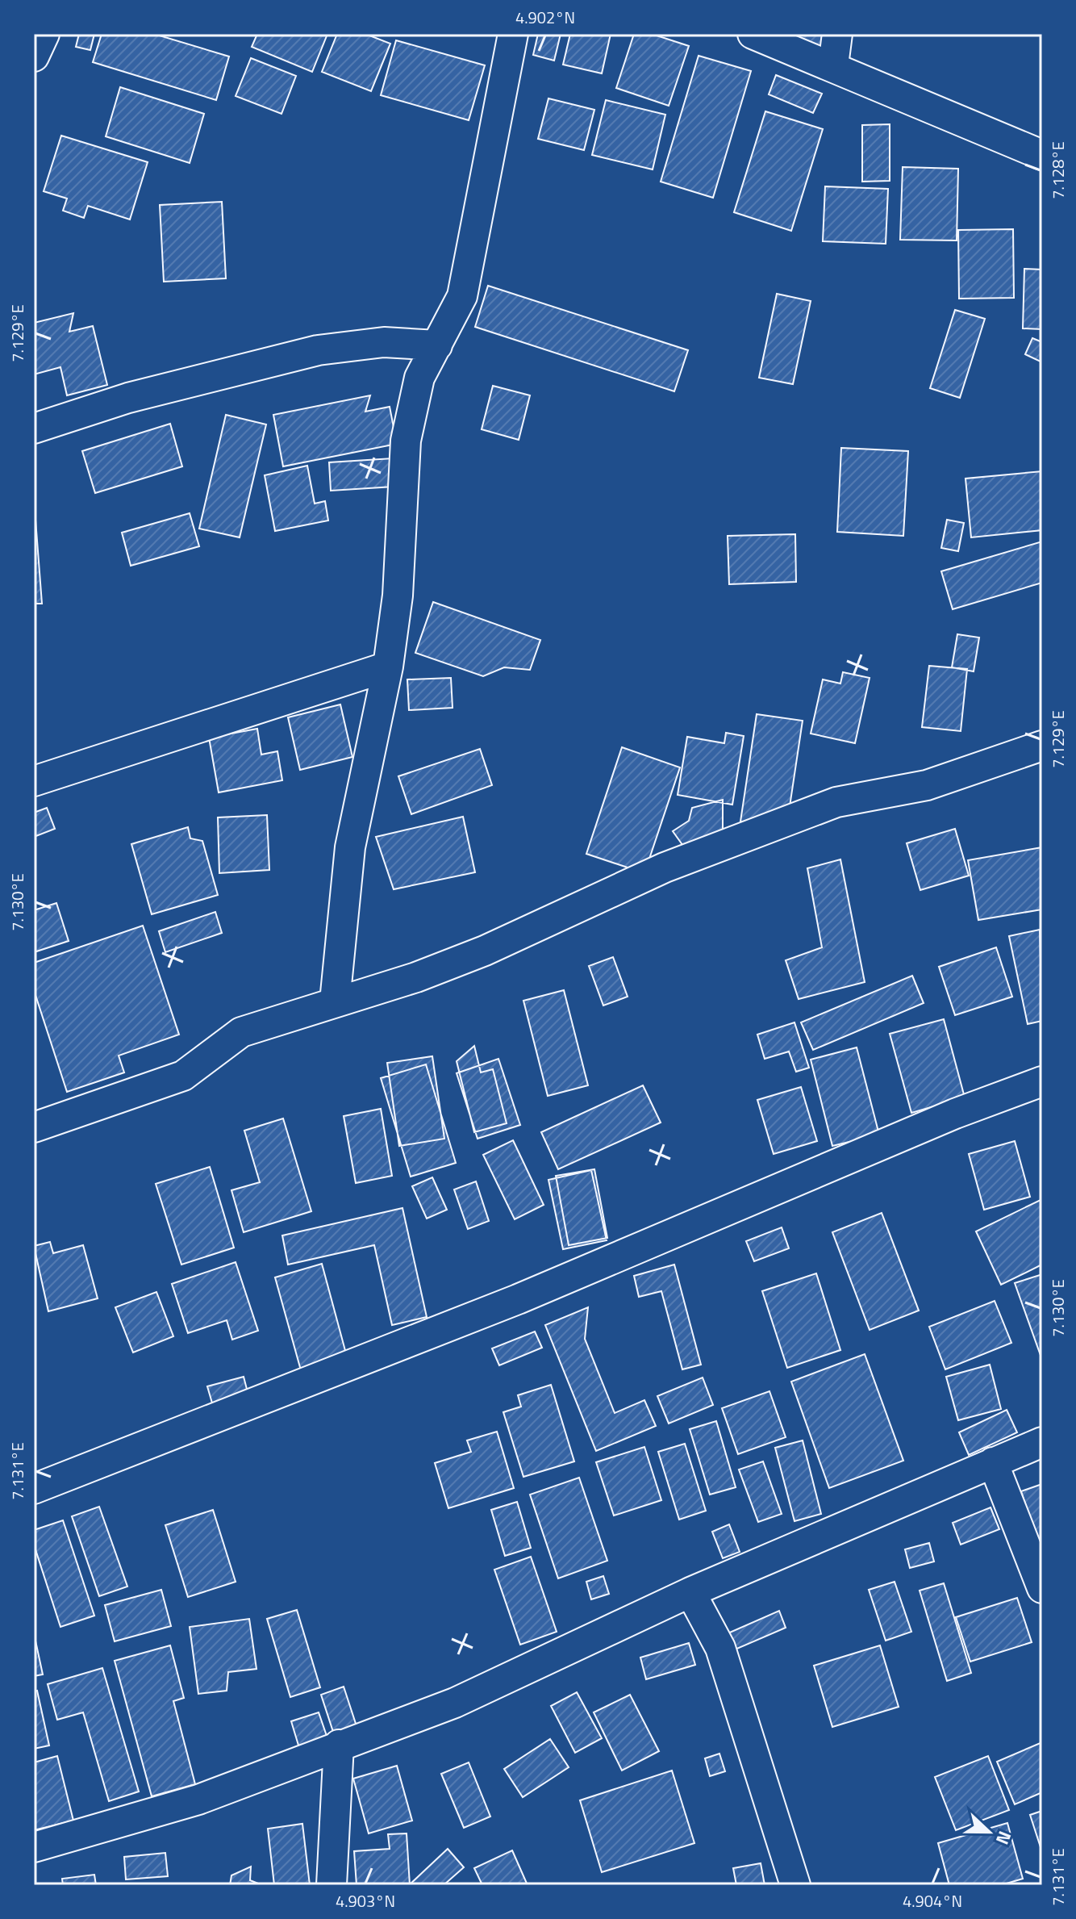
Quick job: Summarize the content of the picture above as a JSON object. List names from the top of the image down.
{
  "north": "right",
  "coordinates": [
    "4.902°N",
    "7.128°E",
    "7.129°E",
    "7.130°E",
    "7.131°E",
    "4.903°N",
    "4.904°N"
  ]
}
